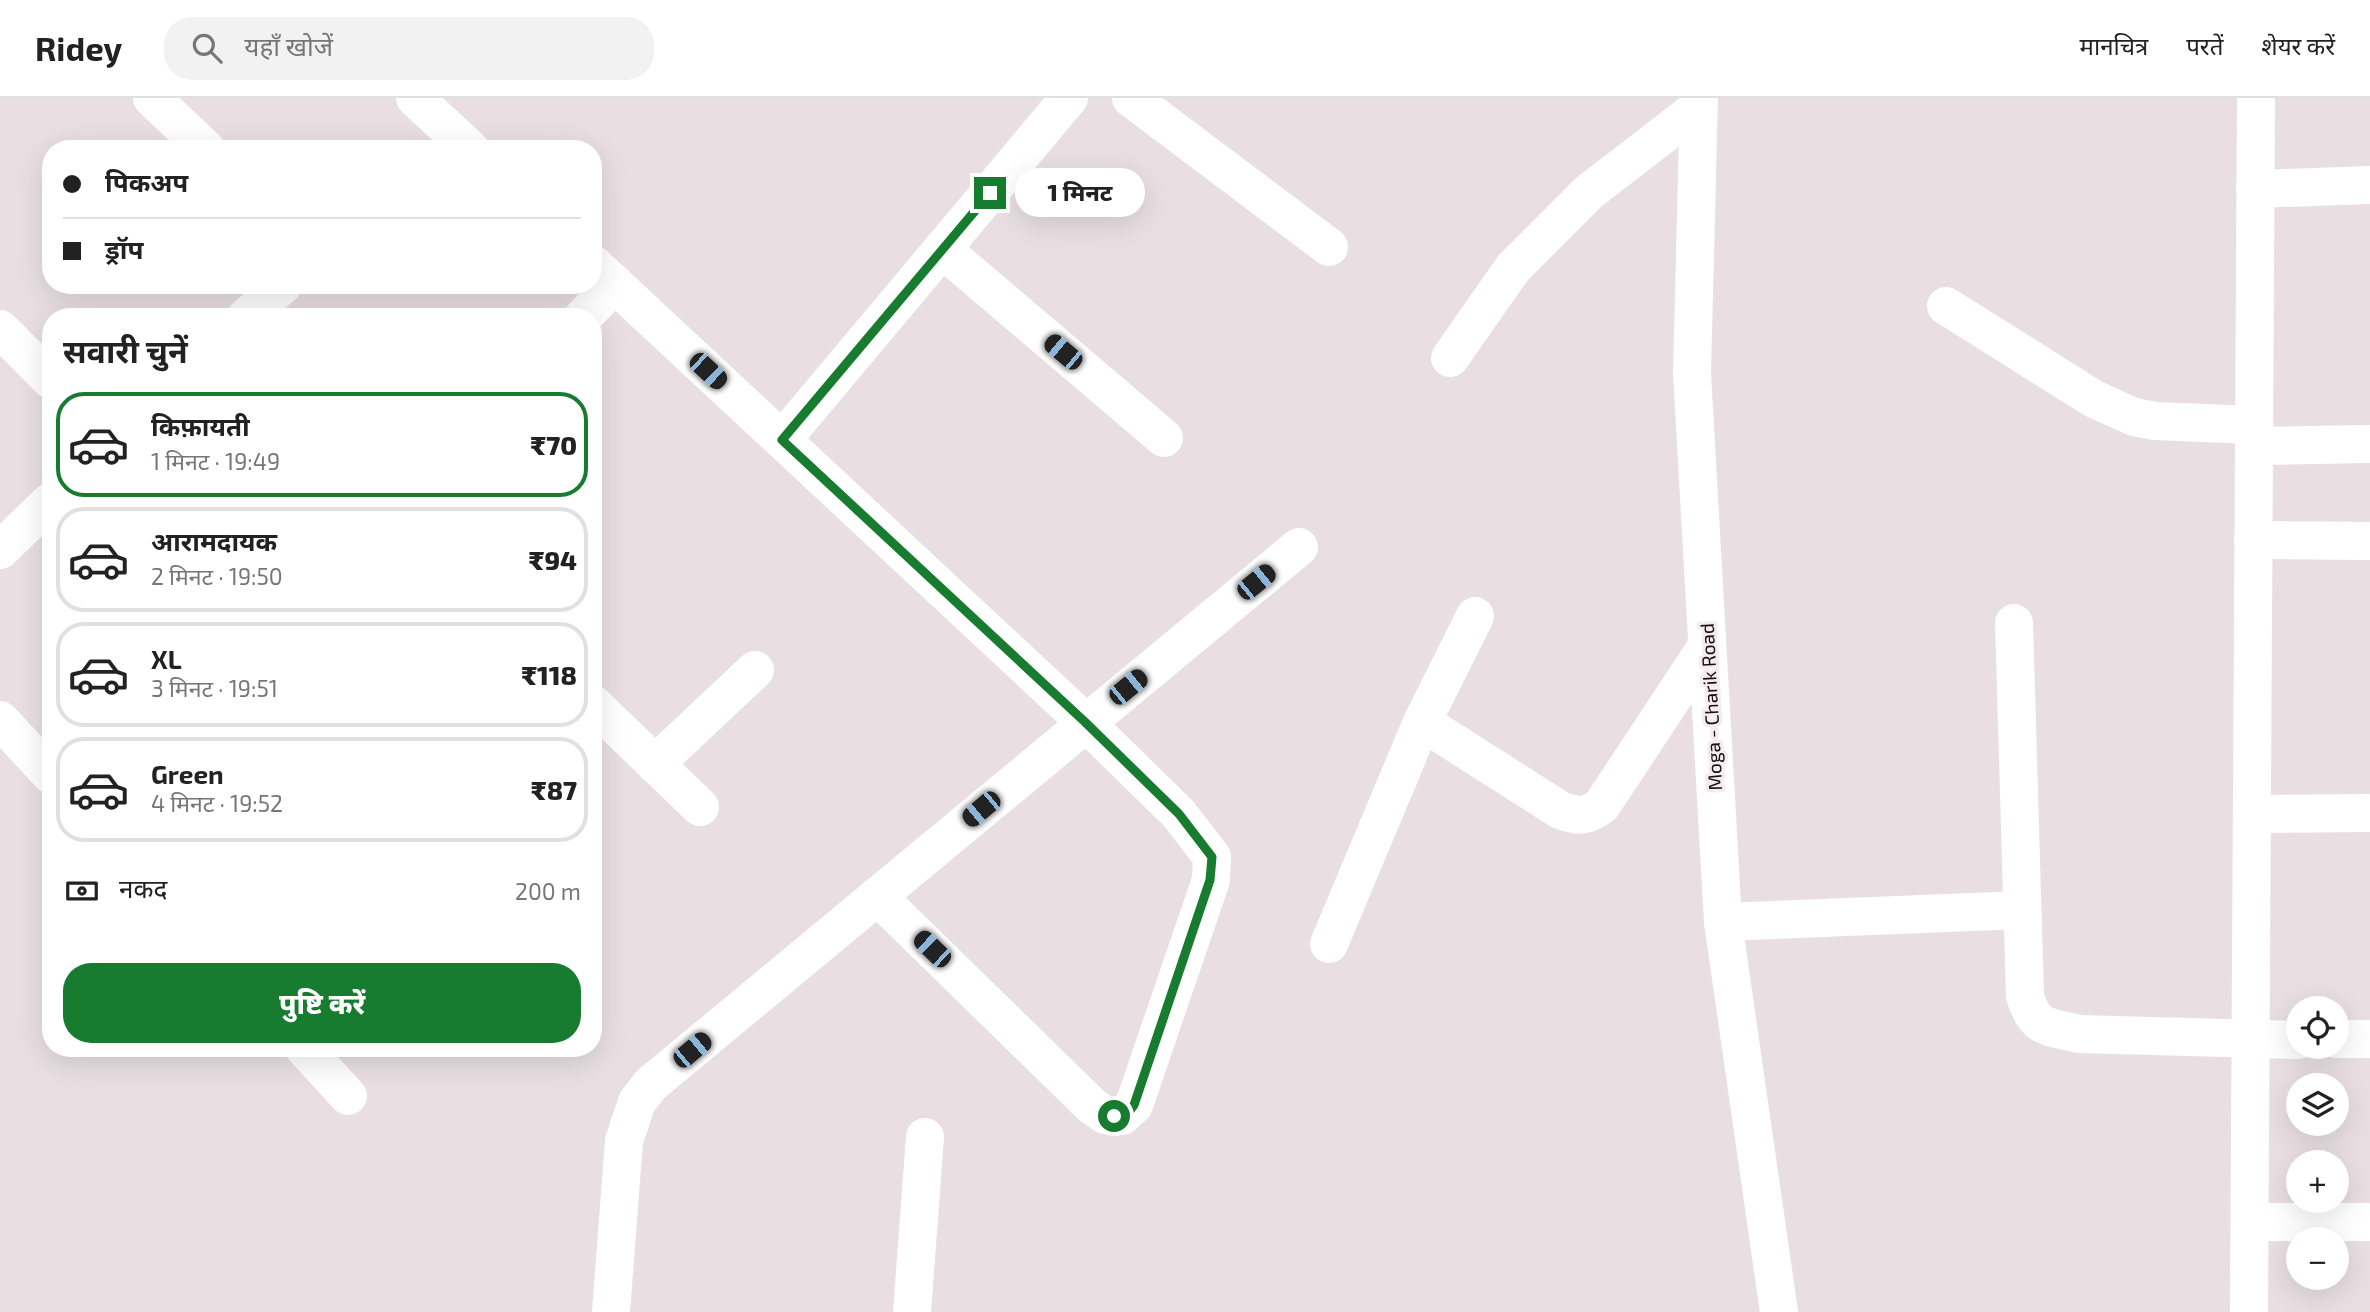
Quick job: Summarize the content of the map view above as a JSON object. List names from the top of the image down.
{
  "streets": {
    "street": ["Moga - Charik Road"]
  },
  "page": {
    "header": "Ridey",
    "search": "यहाँ खोजें",
    "nav": ["मानचित्र", "परतें", "शेयर करें"],
    "banner": ["पिकअप", "ड्रॉप"],
    "bubble": "1 मिनट",
    "heading": "सवारी चुनें",
    "list": [
      {
        "name": "किफ़ायती",
        "note": "1 मिनट · 19:49",
        "value": "₹70"
      },
      {
        "name": "आरामदायक",
        "note": "2 मिनट · 19:50",
        "value": "₹94"
      },
      {
        "name": "XL",
        "note": "3 मिनट · 19:51",
        "value": "₹118"
      },
      {
        "name": "Green",
        "note": "4 मिनट · 19:52",
        "value": "₹87"
      }
    ],
    "pay": ["नकद", "200 m"],
    "buttons": "पुष्टि करें",
    "map_buttons": ["+", "−"]
  }
}
